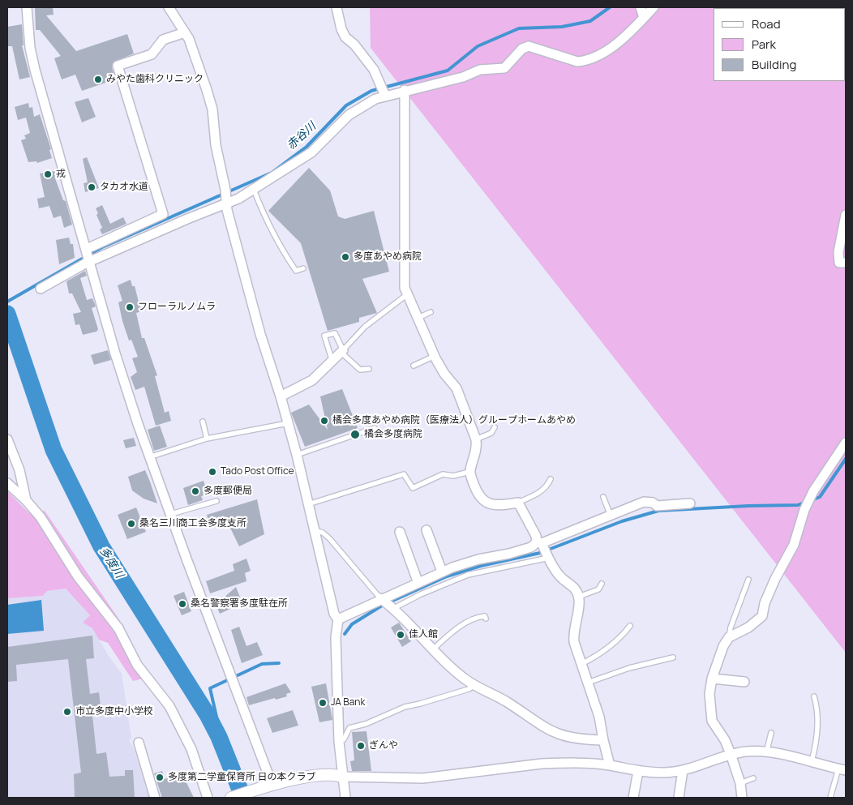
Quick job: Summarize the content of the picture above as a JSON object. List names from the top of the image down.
{
  "water": ["赤谷川", "多度川"],
  "places": [
    "みやた歯科クリニック",
    "戎",
    "タカオ水道",
    "多度あやめ病院",
    "フローラルノムラ",
    "橘会多度あやめ病院（医療法人）グループホームあやめ",
    "橘会多度病院",
    "Tado Post Office",
    "多度郵便局",
    "桑名三川商工会多度支所",
    "桑名警察署多度駐在所",
    "佳人館",
    "JA Bank",
    "市立多度中小学校",
    "ぎんや",
    "多度第二学童保育所 日の本クラブ"
  ],
  "legend": ["Road", "Park", "Building"]
}
